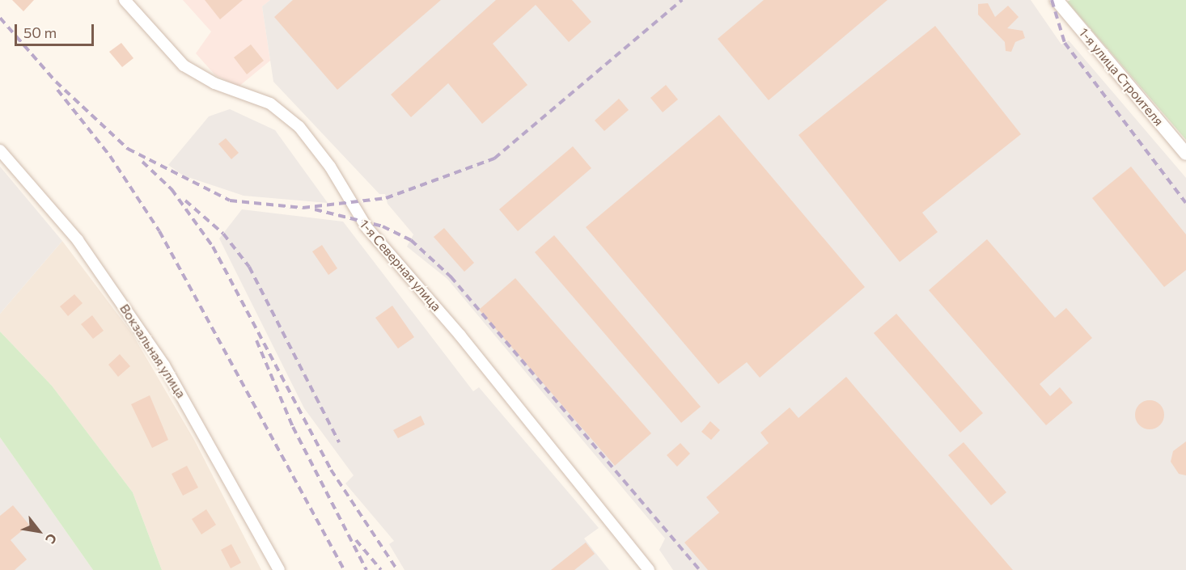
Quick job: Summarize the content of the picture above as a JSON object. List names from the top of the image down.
{
  "streets": {
    "street": ["1-я улица Строителя", "1-я Северная улица", "Вокзальная улица"]
  },
  "scale_bar": "50 m",
  "north": "bottom right"
}
